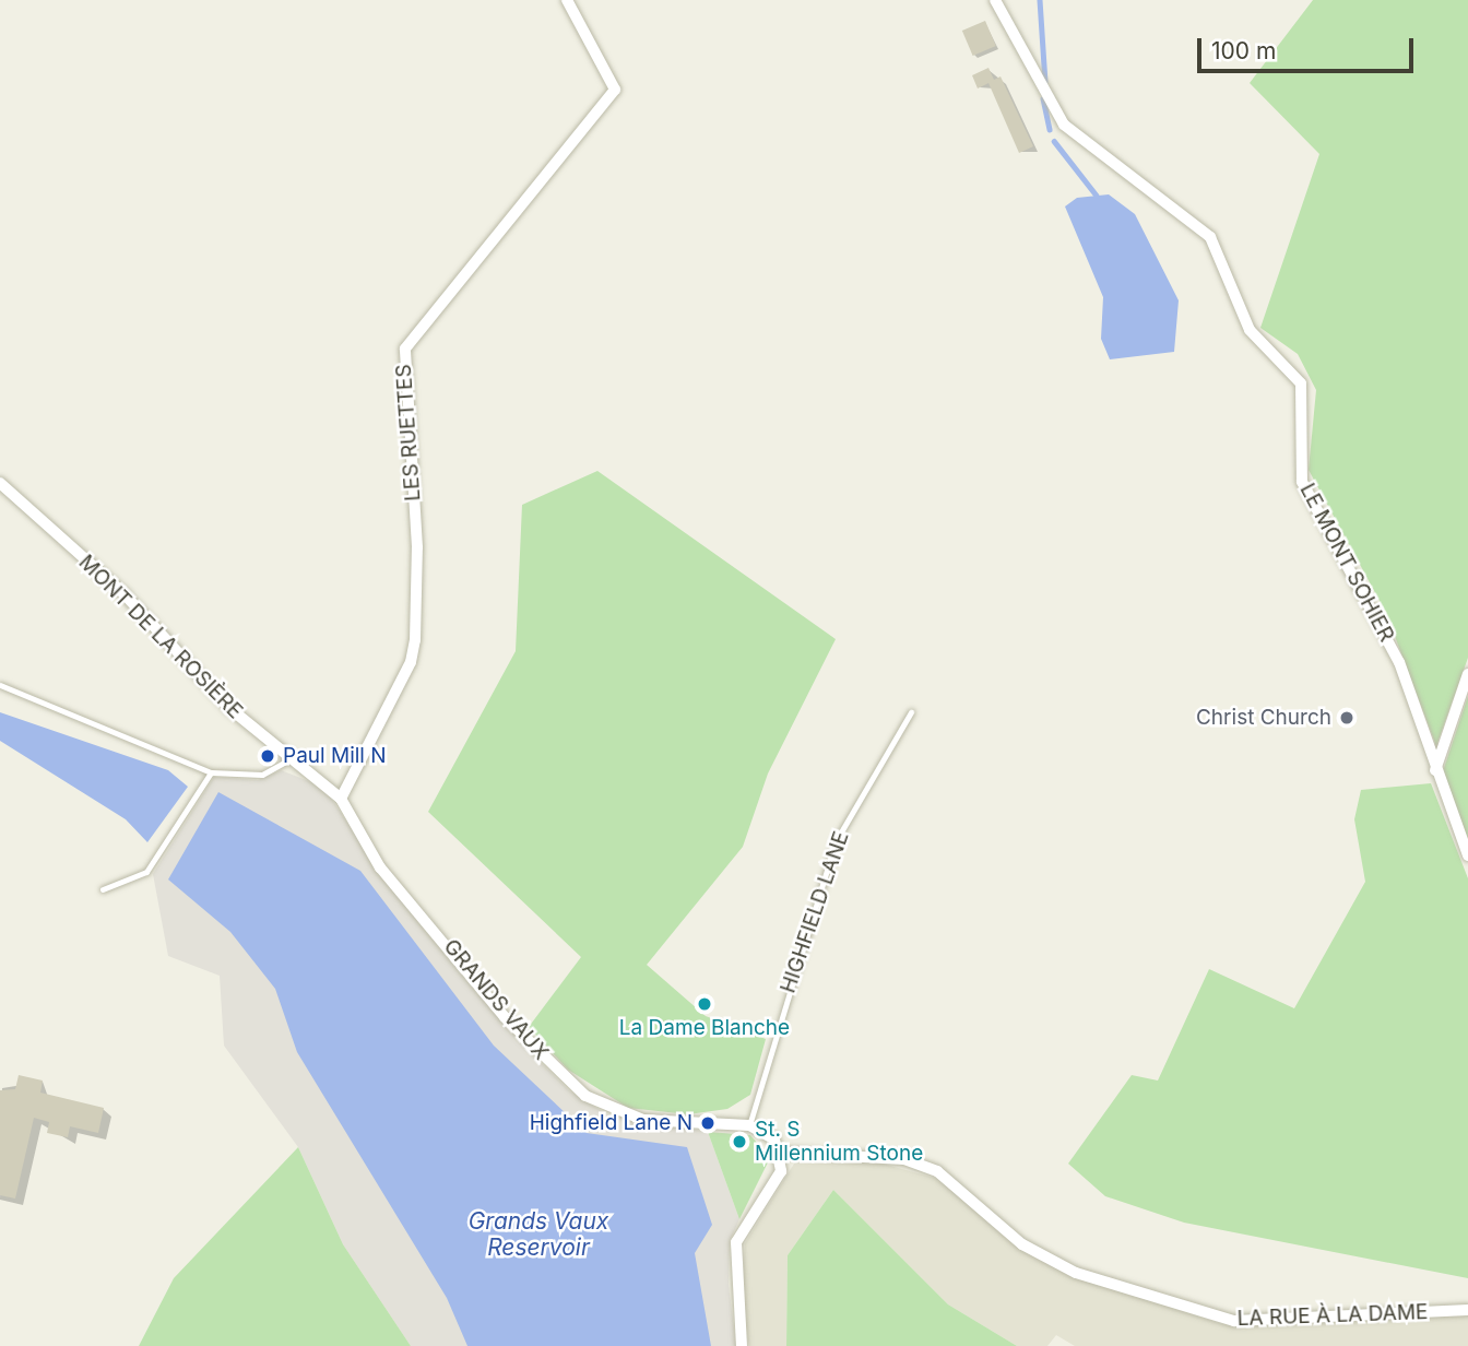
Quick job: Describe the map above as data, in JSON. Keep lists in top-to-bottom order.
{
  "streets": {
    "street": [
      "LES RUETTES",
      "LE MONT SOHIER",
      "MONT DE LA ROSIÈRE",
      "GRANDS VAUX",
      "LA RUE À LA DAME"
    ],
    "lane": ["HIGHFIELD LANE"]
  },
  "crossings": [
    ["LES RUETTES", "GRANDS VAUX"],
    ["MONT DE LA ROSIÈRE", "GRANDS VAUX"],
    ["HIGHFIELD LANE", "GRANDS VAUX"]
  ],
  "water": ["Grands Vaux Reservoir"],
  "places": [
    "Christ Church",
    "Paul Mill N",
    "La Dame Blanche",
    "Highfield Lane N",
    "St. S Millennium Stone"
  ],
  "scale_bar": "100 m"
}
